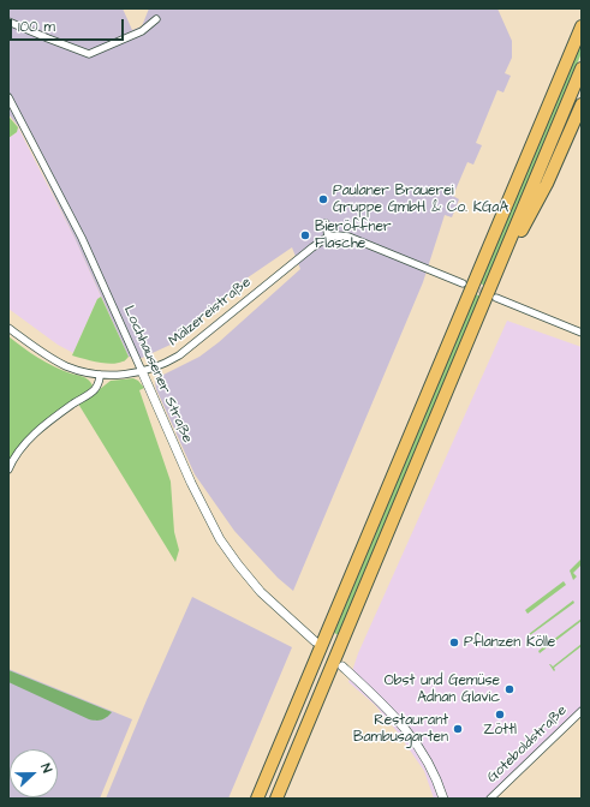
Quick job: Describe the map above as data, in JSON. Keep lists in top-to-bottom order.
{
  "streets": {
    "street": ["Mälzereistraße", "Lochhausener Straße", "Goteboldstraße"]
  },
  "crossings": [
    ["Mälzereistraße", "Lochhausener Straße"]
  ],
  "places": [
    "Paulaner Brauerei Gruppe GmbH & Co. KGaA",
    "Bieröffner Flasche",
    "Pflanzen Kölle",
    "Obst und Gemüse Adnan Glavic",
    "Zöttl",
    "Restaurant Bambusgarten"
  ],
  "scale_bar": "100 m",
  "north": "right"
}
